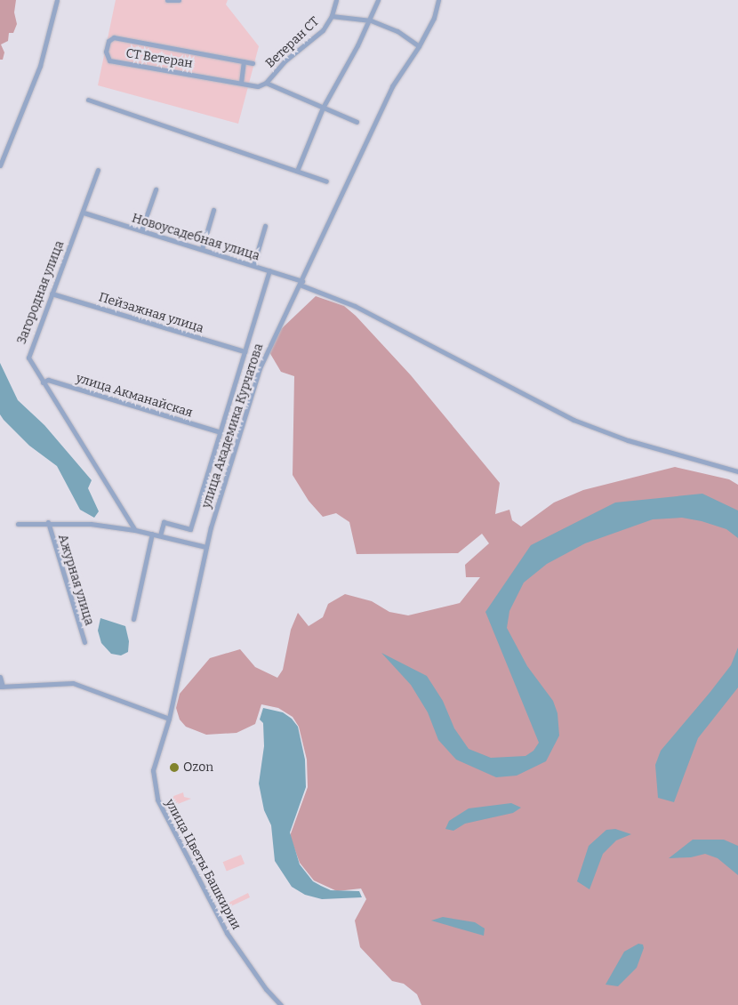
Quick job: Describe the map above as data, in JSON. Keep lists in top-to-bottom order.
{
  "streets": {
    "street": [
      "Ветеран СТ",
      "СТ Ветеран",
      "Новоусадебная улица",
      "Загородная улица",
      "Пейзажная улица",
      "улица Акманайская",
      "улица Академика Курчатова",
      "Ажурная улица",
      "улица Цветы Башкирии"
    ]
  },
  "crossings": [
    ["Ветеран СТ", "СТ Ветеран"],
    ["Ветеран СТ", "улица Академика Курчатова"],
    ["Новоусадебная улица", "Загородная улица"],
    ["Новоусадебная улица", "улица Академика Курчатова"],
    ["Загородная улица", "Пейзажная улица"],
    ["Загородная улица", "улица Акманайская"],
    ["улица Академика Курчатова", "улица Цветы Башкирии"]
  ],
  "places": ["Ozon"]
}
